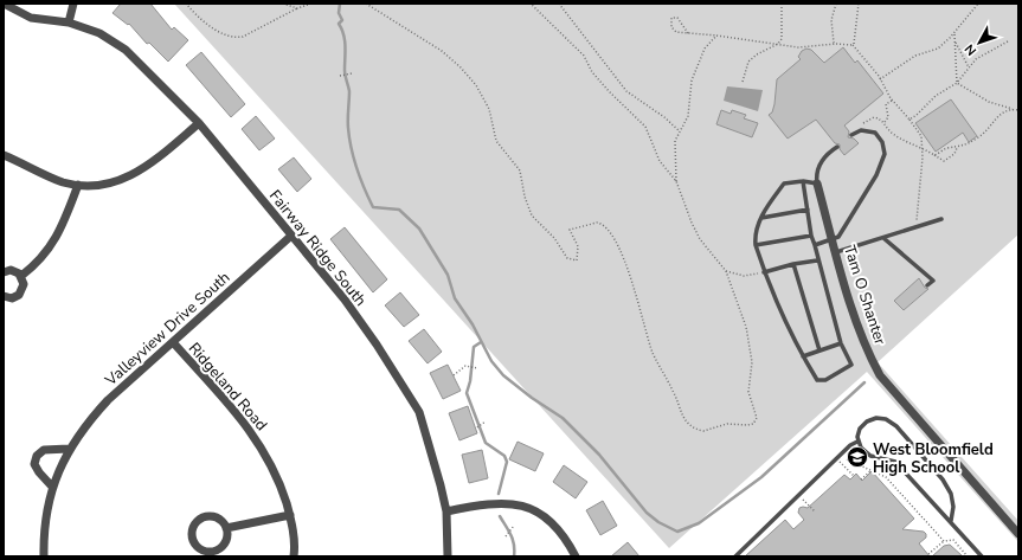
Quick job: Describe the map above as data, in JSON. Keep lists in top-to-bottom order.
{
  "streets": {
    "street": [
      "Fairway Ridge South",
      "Tam O Shanter",
      "Valleyview Drive South",
      "Ridgeland Road"
    ]
  },
  "crossings": [
    ["Fairway Ridge South", "Valleyview Drive South"],
    ["Valleyview Drive South", "Ridgeland Road"]
  ],
  "places": {
    "school or university": ["West Bloomfield High School"]
  },
  "north": "bottom left"
}
